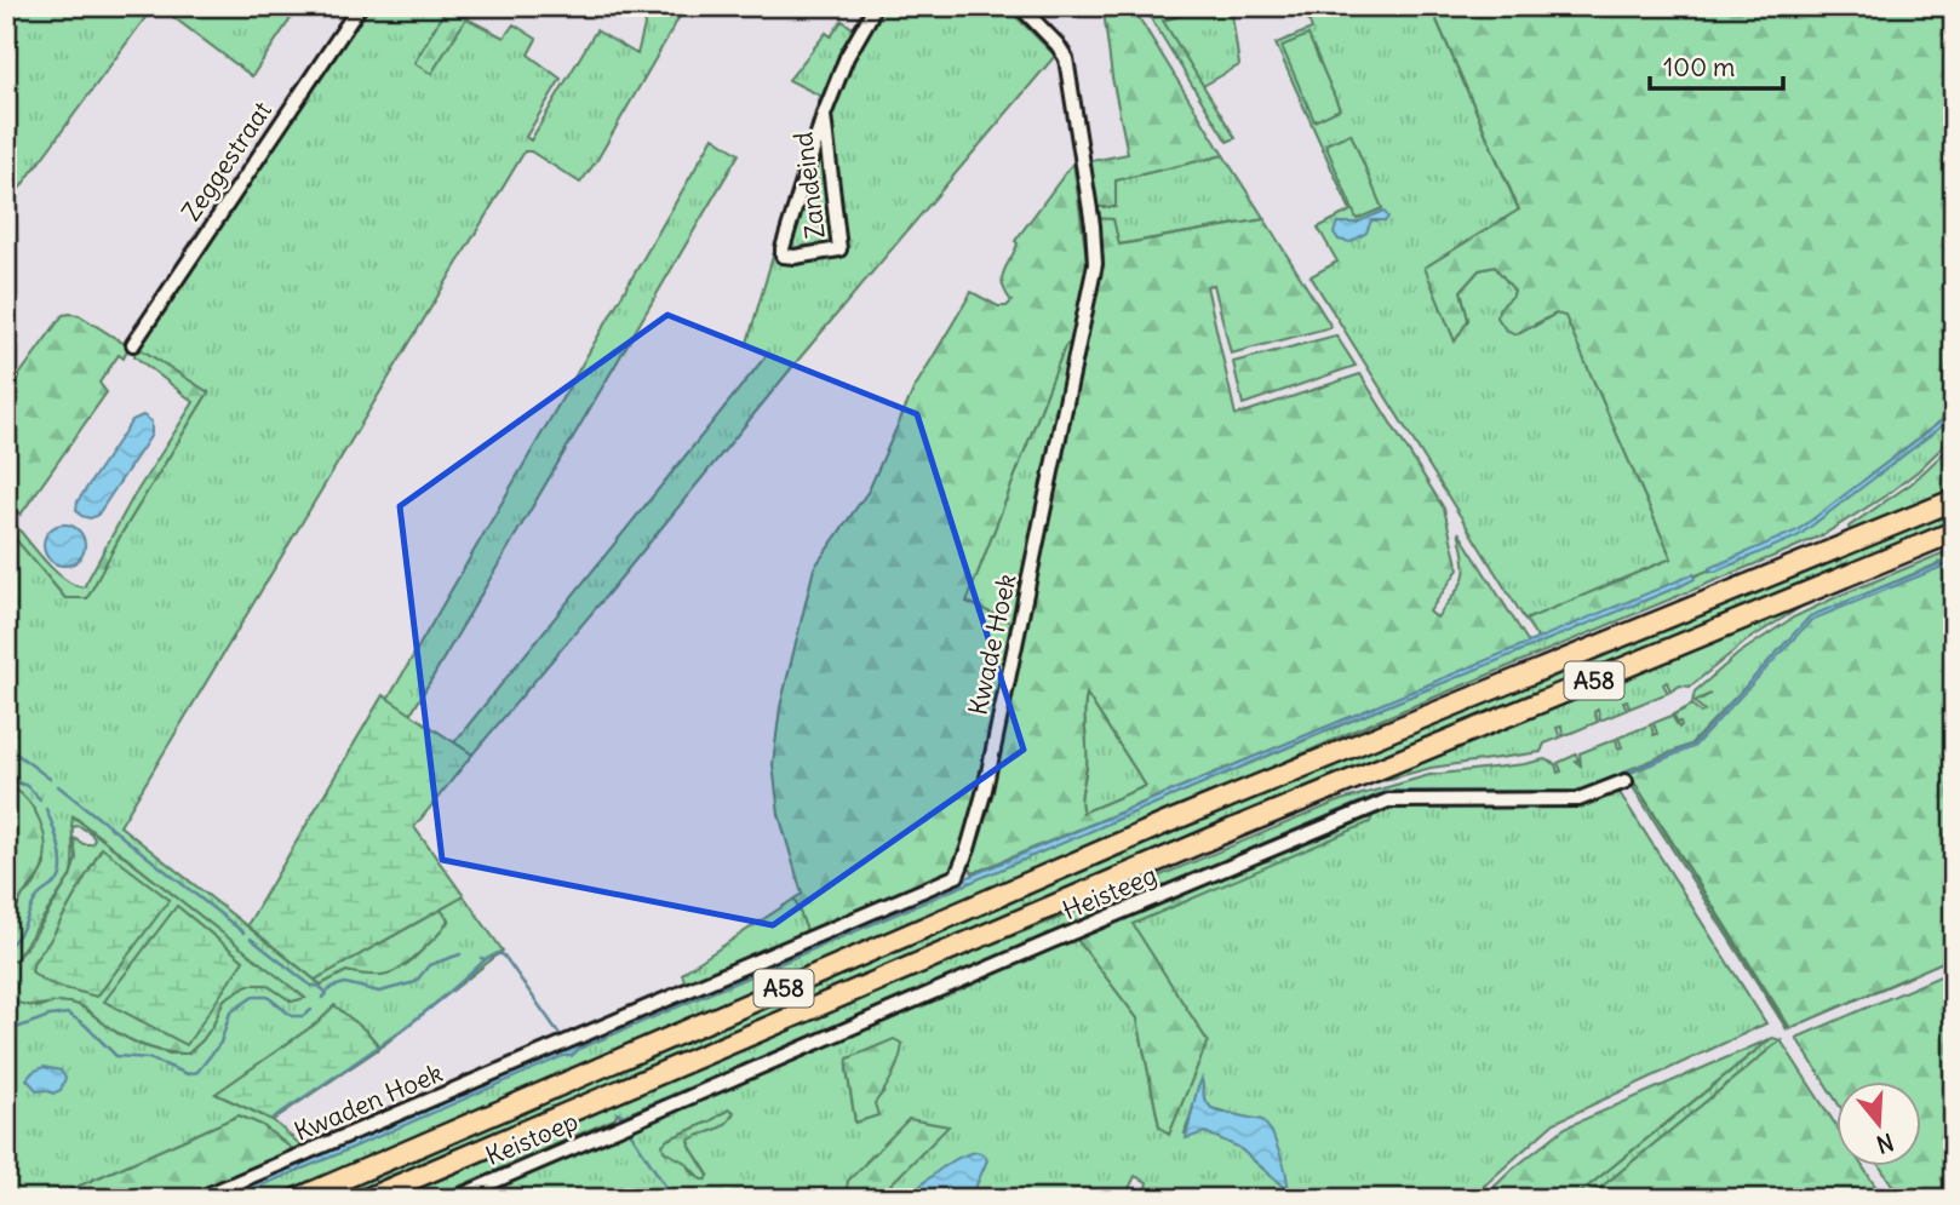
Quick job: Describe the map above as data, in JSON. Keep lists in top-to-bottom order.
{
  "streets": {
    "highway": ["A58"],
    "street": [
      "Zeggestraat",
      "Zandeind",
      "Kwade Hoek",
      "Heisteeg",
      "Kwaden Hoek",
      "Keistoep"
    ]
  },
  "crossings": [
    ["Kwade Hoek", "Kwaden Hoek"],
    ["Heisteeg", "Keistoep"]
  ],
  "scale_bar": "100 m",
  "north": "bottom"
}
